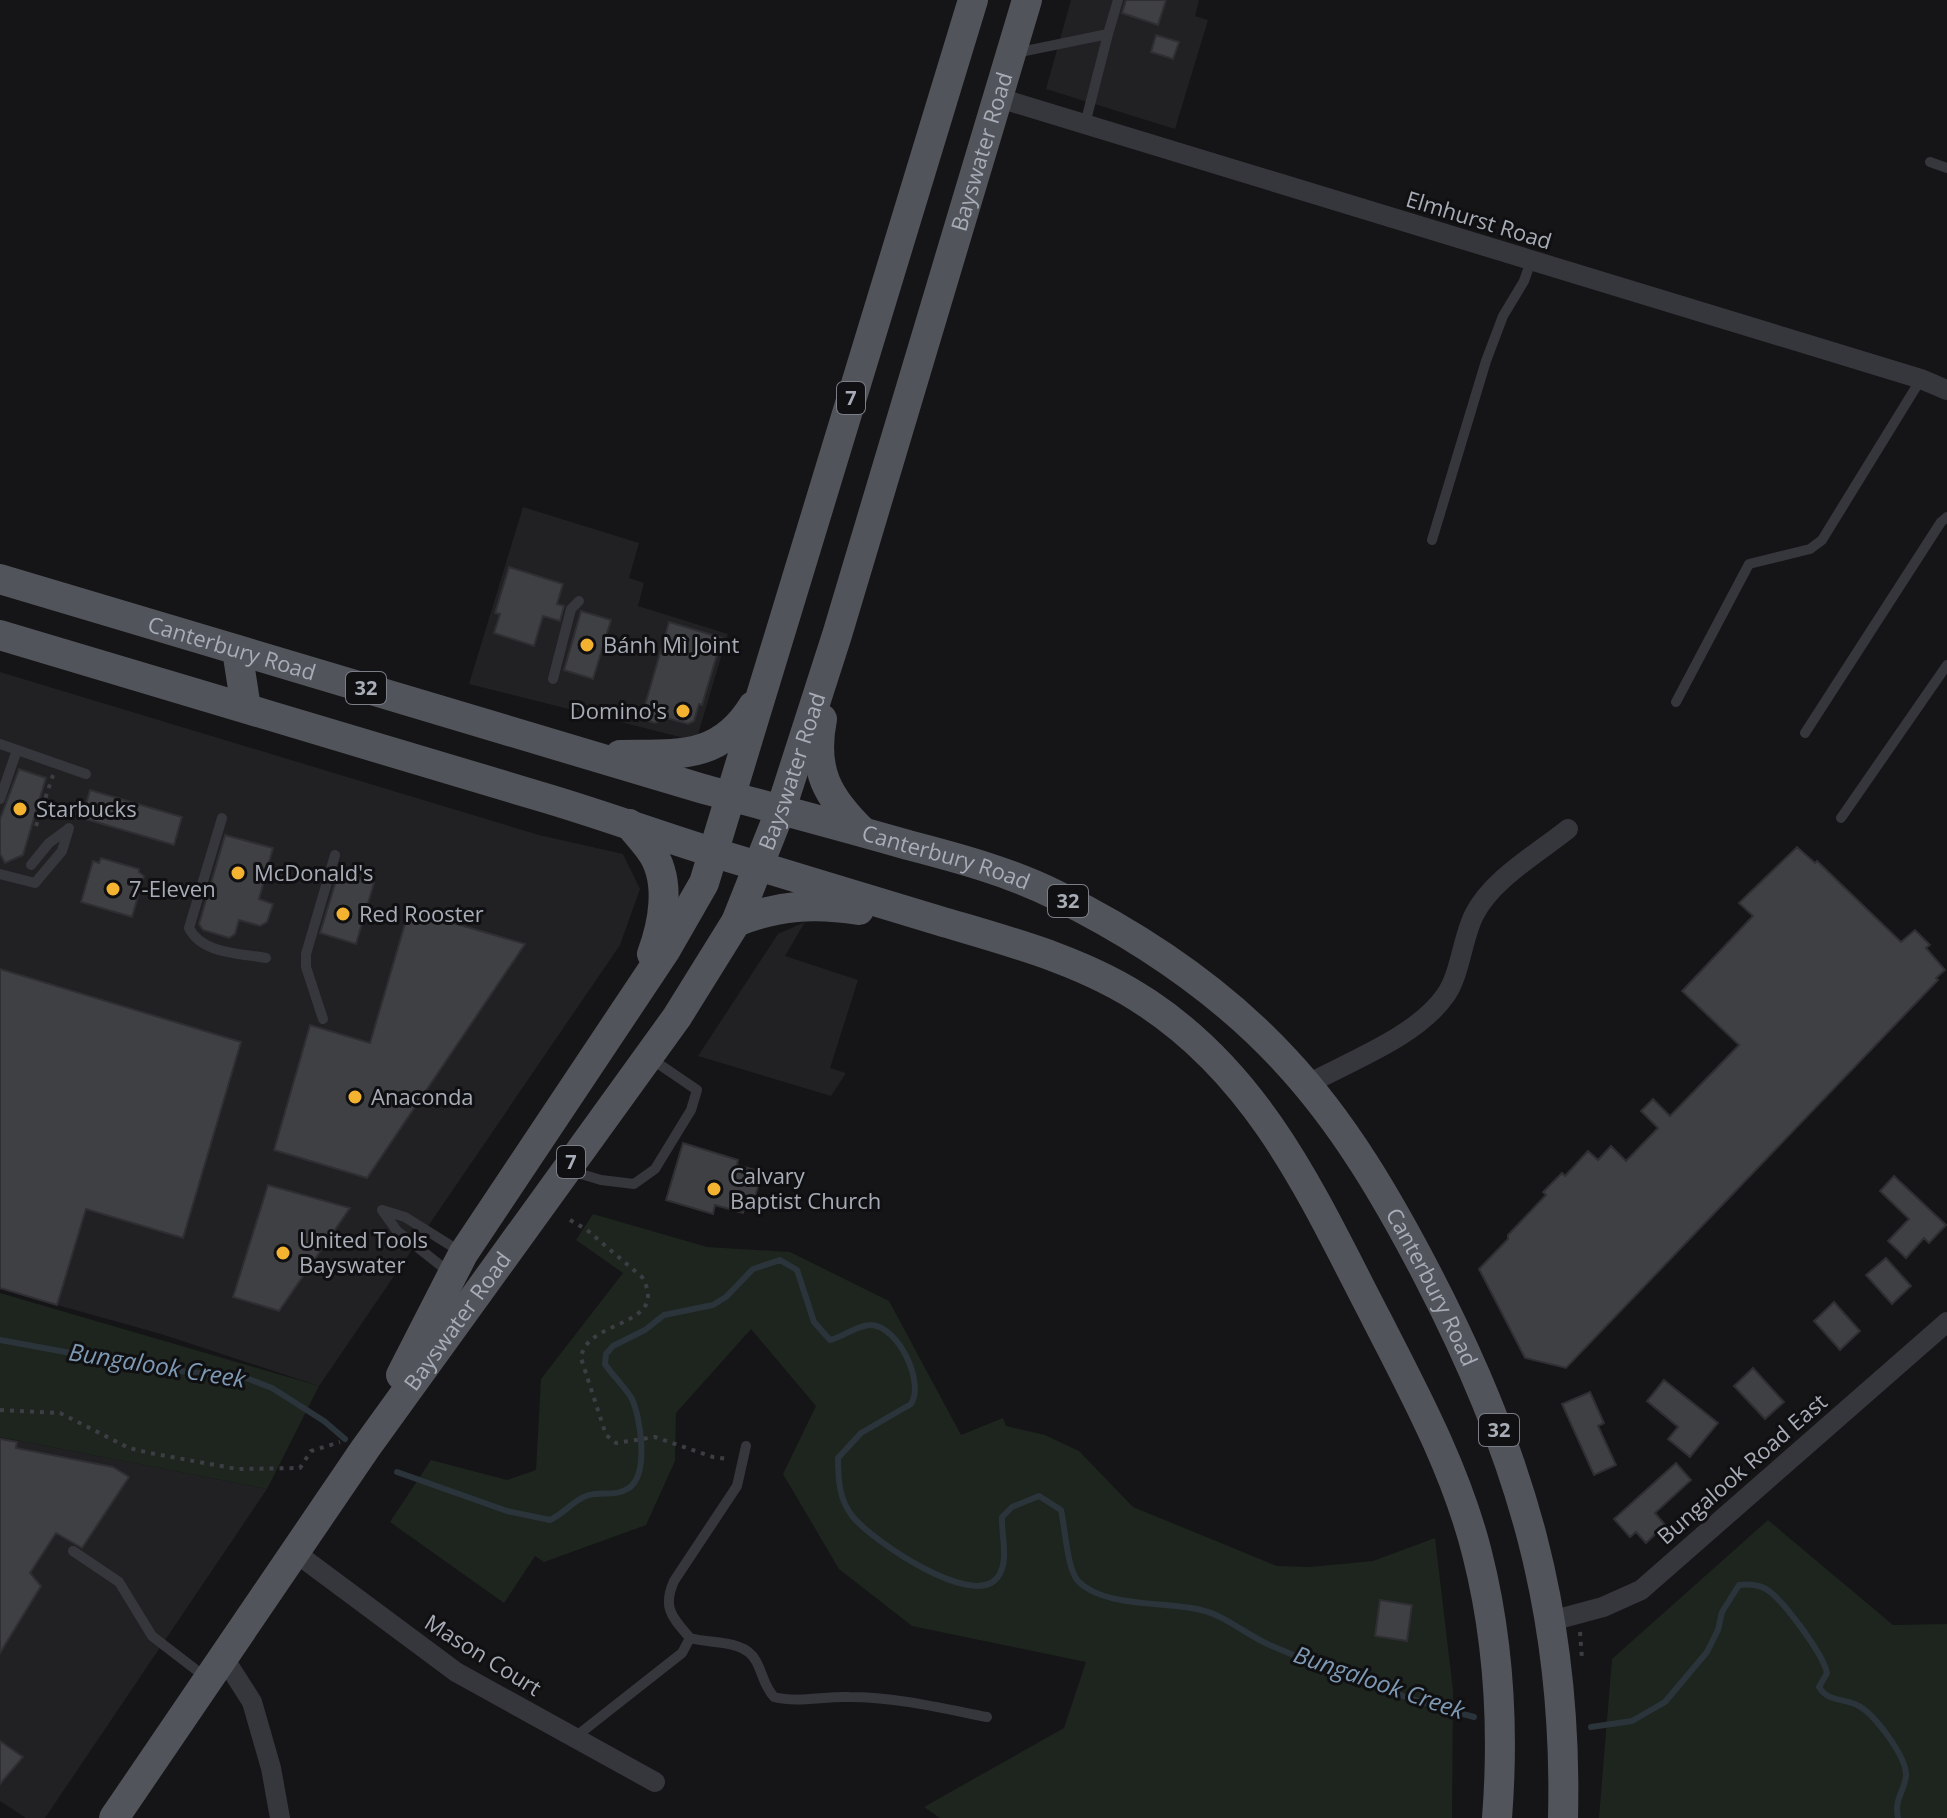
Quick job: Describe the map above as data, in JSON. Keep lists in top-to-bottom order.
{
  "streets": {
    "main road": [
      "Bayswater Road",
      "7",
      "Canterbury Road",
      "32"
    ],
    "street": ["Elmhurst Road", "Bungalook Road East", "Mason Court"]
  },
  "crossings": [
    ["Bayswater Road", "Elmhurst Road"],
    ["Bayswater Road", "Canterbury Road"],
    ["Bayswater Road", "32"],
    ["Bayswater Road", "Mason Court"],
    ["Canterbury Road", "Bungalook Road East"]
  ],
  "water": ["Bungalook Creek"],
  "places": [
    "Bánh Mì Joint",
    "Domino's",
    "Starbucks",
    "McDonald's",
    "7-Eleven",
    "Red Rooster",
    "Anaconda",
    "Calvary Baptist Church",
    "United Tools Bayswater"
  ]
}
